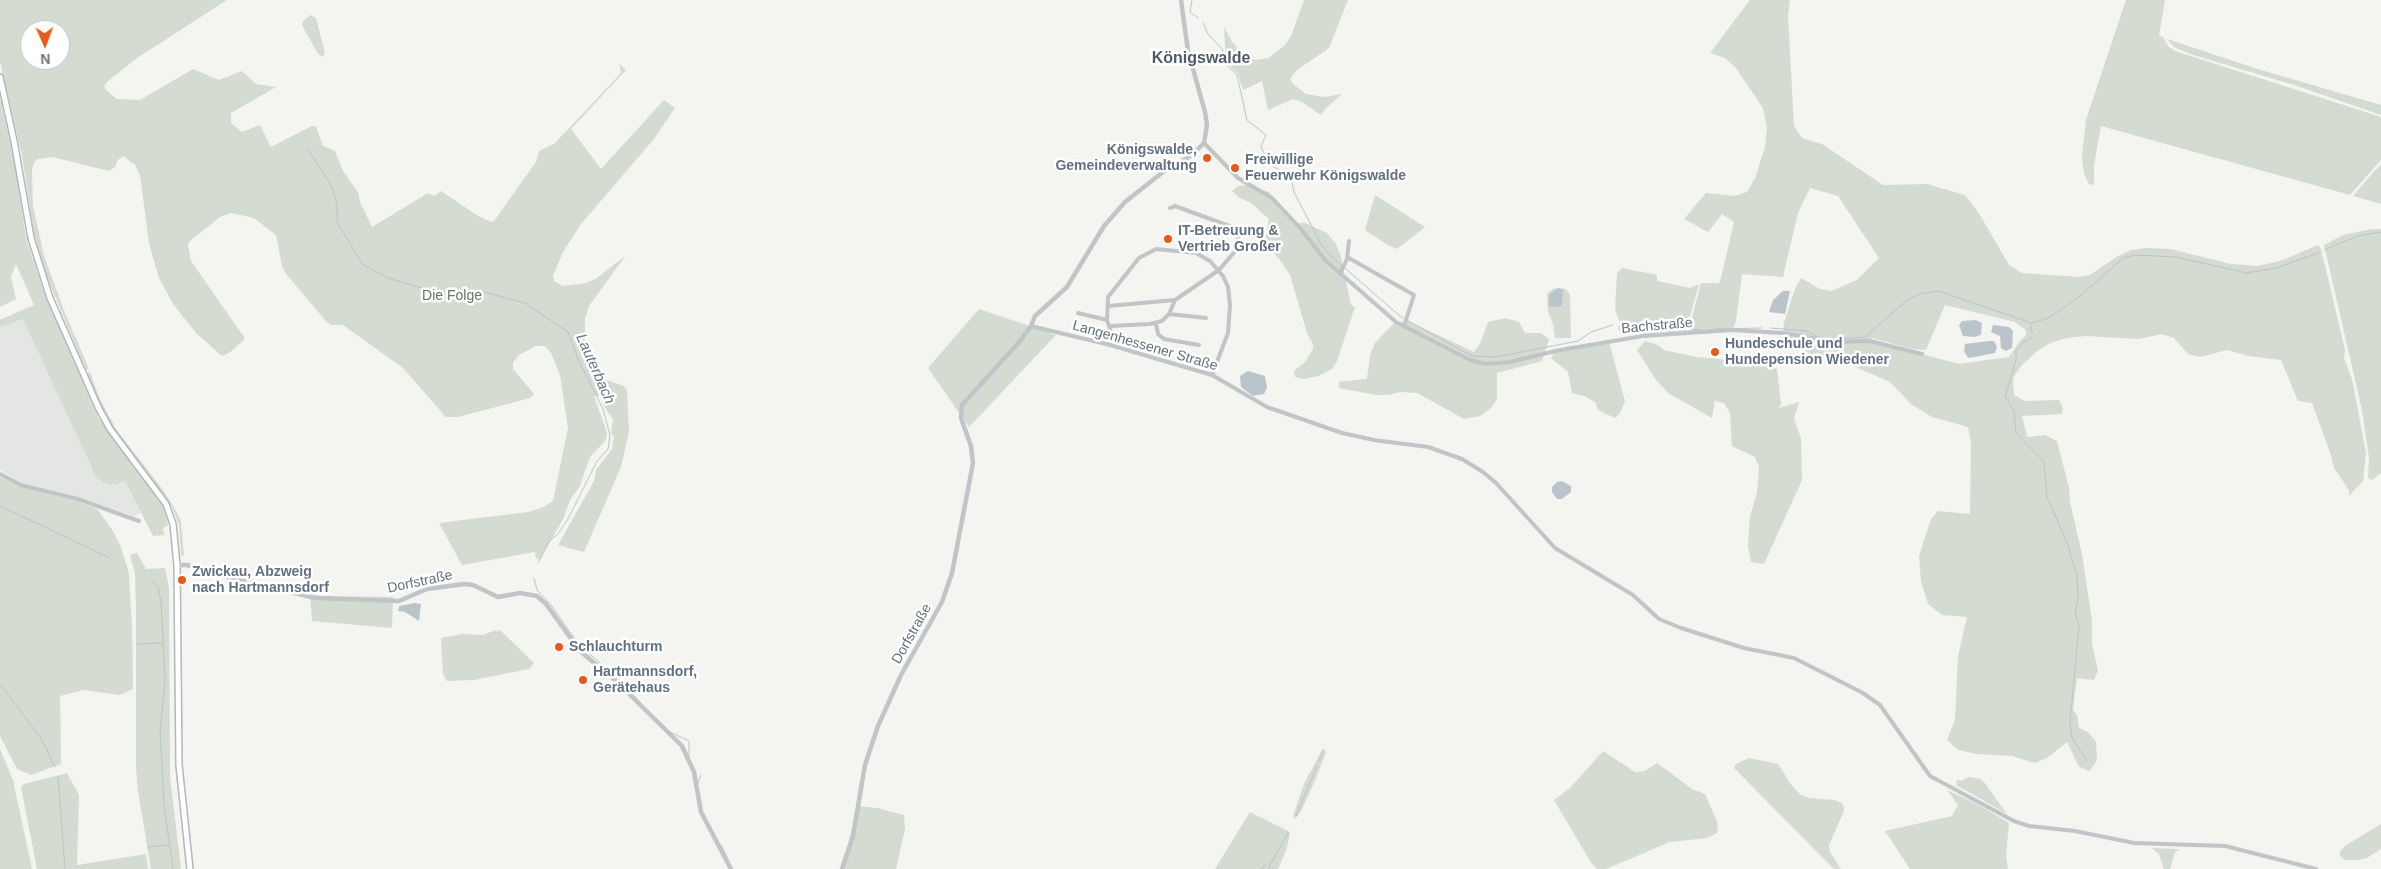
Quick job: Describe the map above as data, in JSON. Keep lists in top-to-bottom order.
{
  "streets": {
    "street": ["Bachstraße", "Langenhessener Straße", "Dorfstraße"]
  },
  "crossings": [
    ["Langenhessener Straße", "Dorfstraße"]
  ],
  "districts": ["Königswalde"],
  "water": ["Lauterbach"],
  "parks": ["Die Folge"],
  "places": [
    "Königswalde, Gemeindeverwaltung",
    "Freiwillige Feuerwehr Königswalde",
    "IT-Betreuung & Vertrieb Großer",
    "Hundeschule und Hundepension Wiedener",
    "Zwickau, Abzweig nach Hartmannsdorf",
    "Schlauchturm",
    "Hartmannsdorf, Gerätehaus"
  ],
  "north": "bottom"
}
